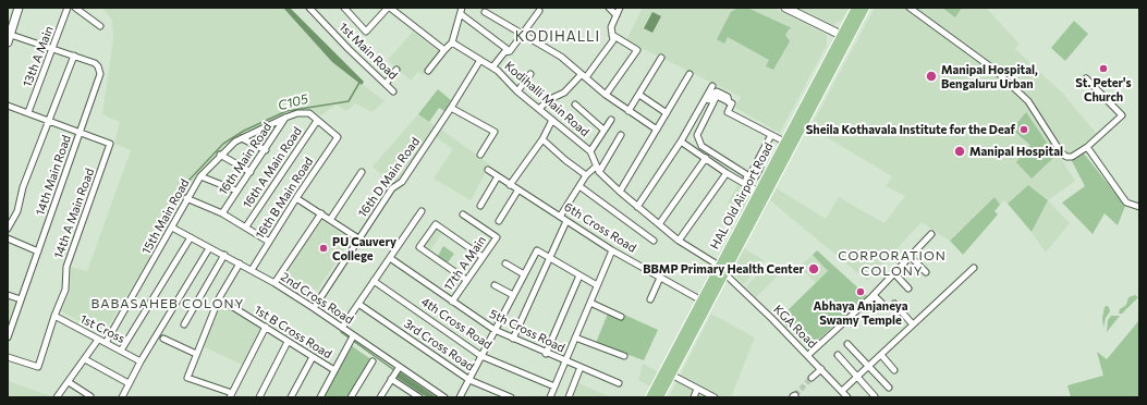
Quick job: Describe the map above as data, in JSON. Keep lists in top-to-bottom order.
{
  "streets": {
    "main road": ["HAL Old Airport Road"],
    "street": [
      "1st Main Road",
      "13th A Main",
      "Kodihalli Main Road",
      "16th Main Road",
      "16th A Main Road",
      "14th Main Road",
      "16th D Main Road",
      "16th B Main Road",
      "14th A Main Road",
      "15th Main Road",
      "6th Cross Road",
      "17th A Main",
      "2nd Cross Road",
      "4th Cross Road",
      "KGA Road",
      "1st Cross",
      "5th Cross Road",
      "1st B Cross Road",
      "3rd Cross Road"
    ]
  },
  "crossings": [
    ["13th A Main", "14th Main Road"],
    ["Kodihalli Main Road", "16th D Main Road"],
    ["Kodihalli Main Road", "HAL Old Airport Road"],
    ["Kodihalli Main Road", "KGA Road"],
    ["16th Main Road", "15th Main Road"],
    ["16th A Main Road", "15th Main Road"],
    ["14th Main Road", "14th A Main Road"],
    ["16th D Main Road", "2nd Cross Road"],
    ["HAL Old Airport Road", "6th Cross Road"],
    ["HAL Old Airport Road", "KGA Road"],
    ["16th B Main Road", "15th Main Road"],
    ["16th B Main Road", "2nd Cross Road"],
    ["14th A Main Road", "1st Cross"],
    ["15th Main Road", "2nd Cross Road"],
    ["15th Main Road", "1st Cross"],
    ["17th A Main", "5th Cross Road"]
  ],
  "districts": ["KODIHALLI", "CORPORATION COLONY", "BABASAHEB COLONY"],
  "water": ["C105"],
  "places": [
    "St. Peter's Church",
    "Manipal Hospital, Bengaluru Urban",
    "Sheila Kothavala Institute for the Deaf",
    "Manipal Hospital",
    "PU Cauvery College",
    "BBMP Primary Health Center",
    "Abhaya Anjaneya Swamy Temple"
  ]
}
